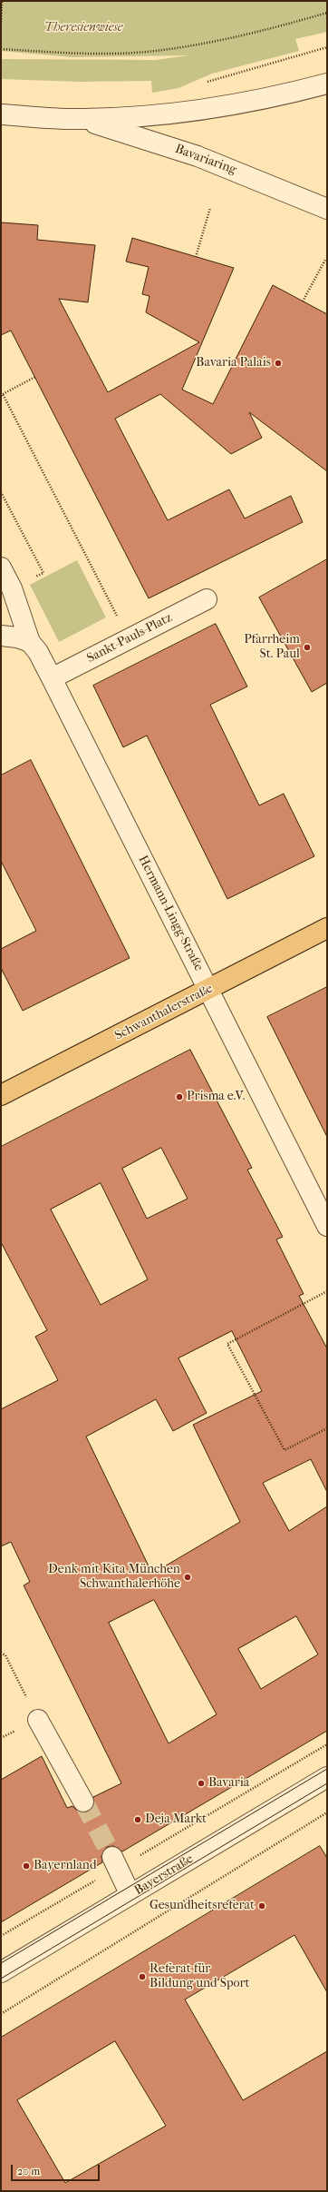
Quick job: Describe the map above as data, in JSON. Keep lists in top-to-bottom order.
{
  "streets": {
    "main road": ["Schwanthalerstraße"],
    "street": [
      "Bavariaring",
      "Sankt-Pauls-Platz",
      "Hermann-Lingg-Straße",
      "Bayerstraße"
    ]
  },
  "crossings": [
    ["Sankt-Pauls-Platz", "Hermann-Lingg-Straße"],
    ["Hermann-Lingg-Straße", "Schwanthalerstraße"]
  ],
  "parks": ["Theresienwiese"],
  "places": [
    "Bavaria Palais",
    "Pfarrheim St. Paul",
    "Prisma e.V.",
    "Denk mit Kita München Schwanthalerhöhe",
    "Bavaria",
    "Deja Markt",
    "Bayernland",
    "Gesundheitsreferat",
    "Referat für Bildung und Sport"
  ],
  "scale_bar": "20 m"
}
